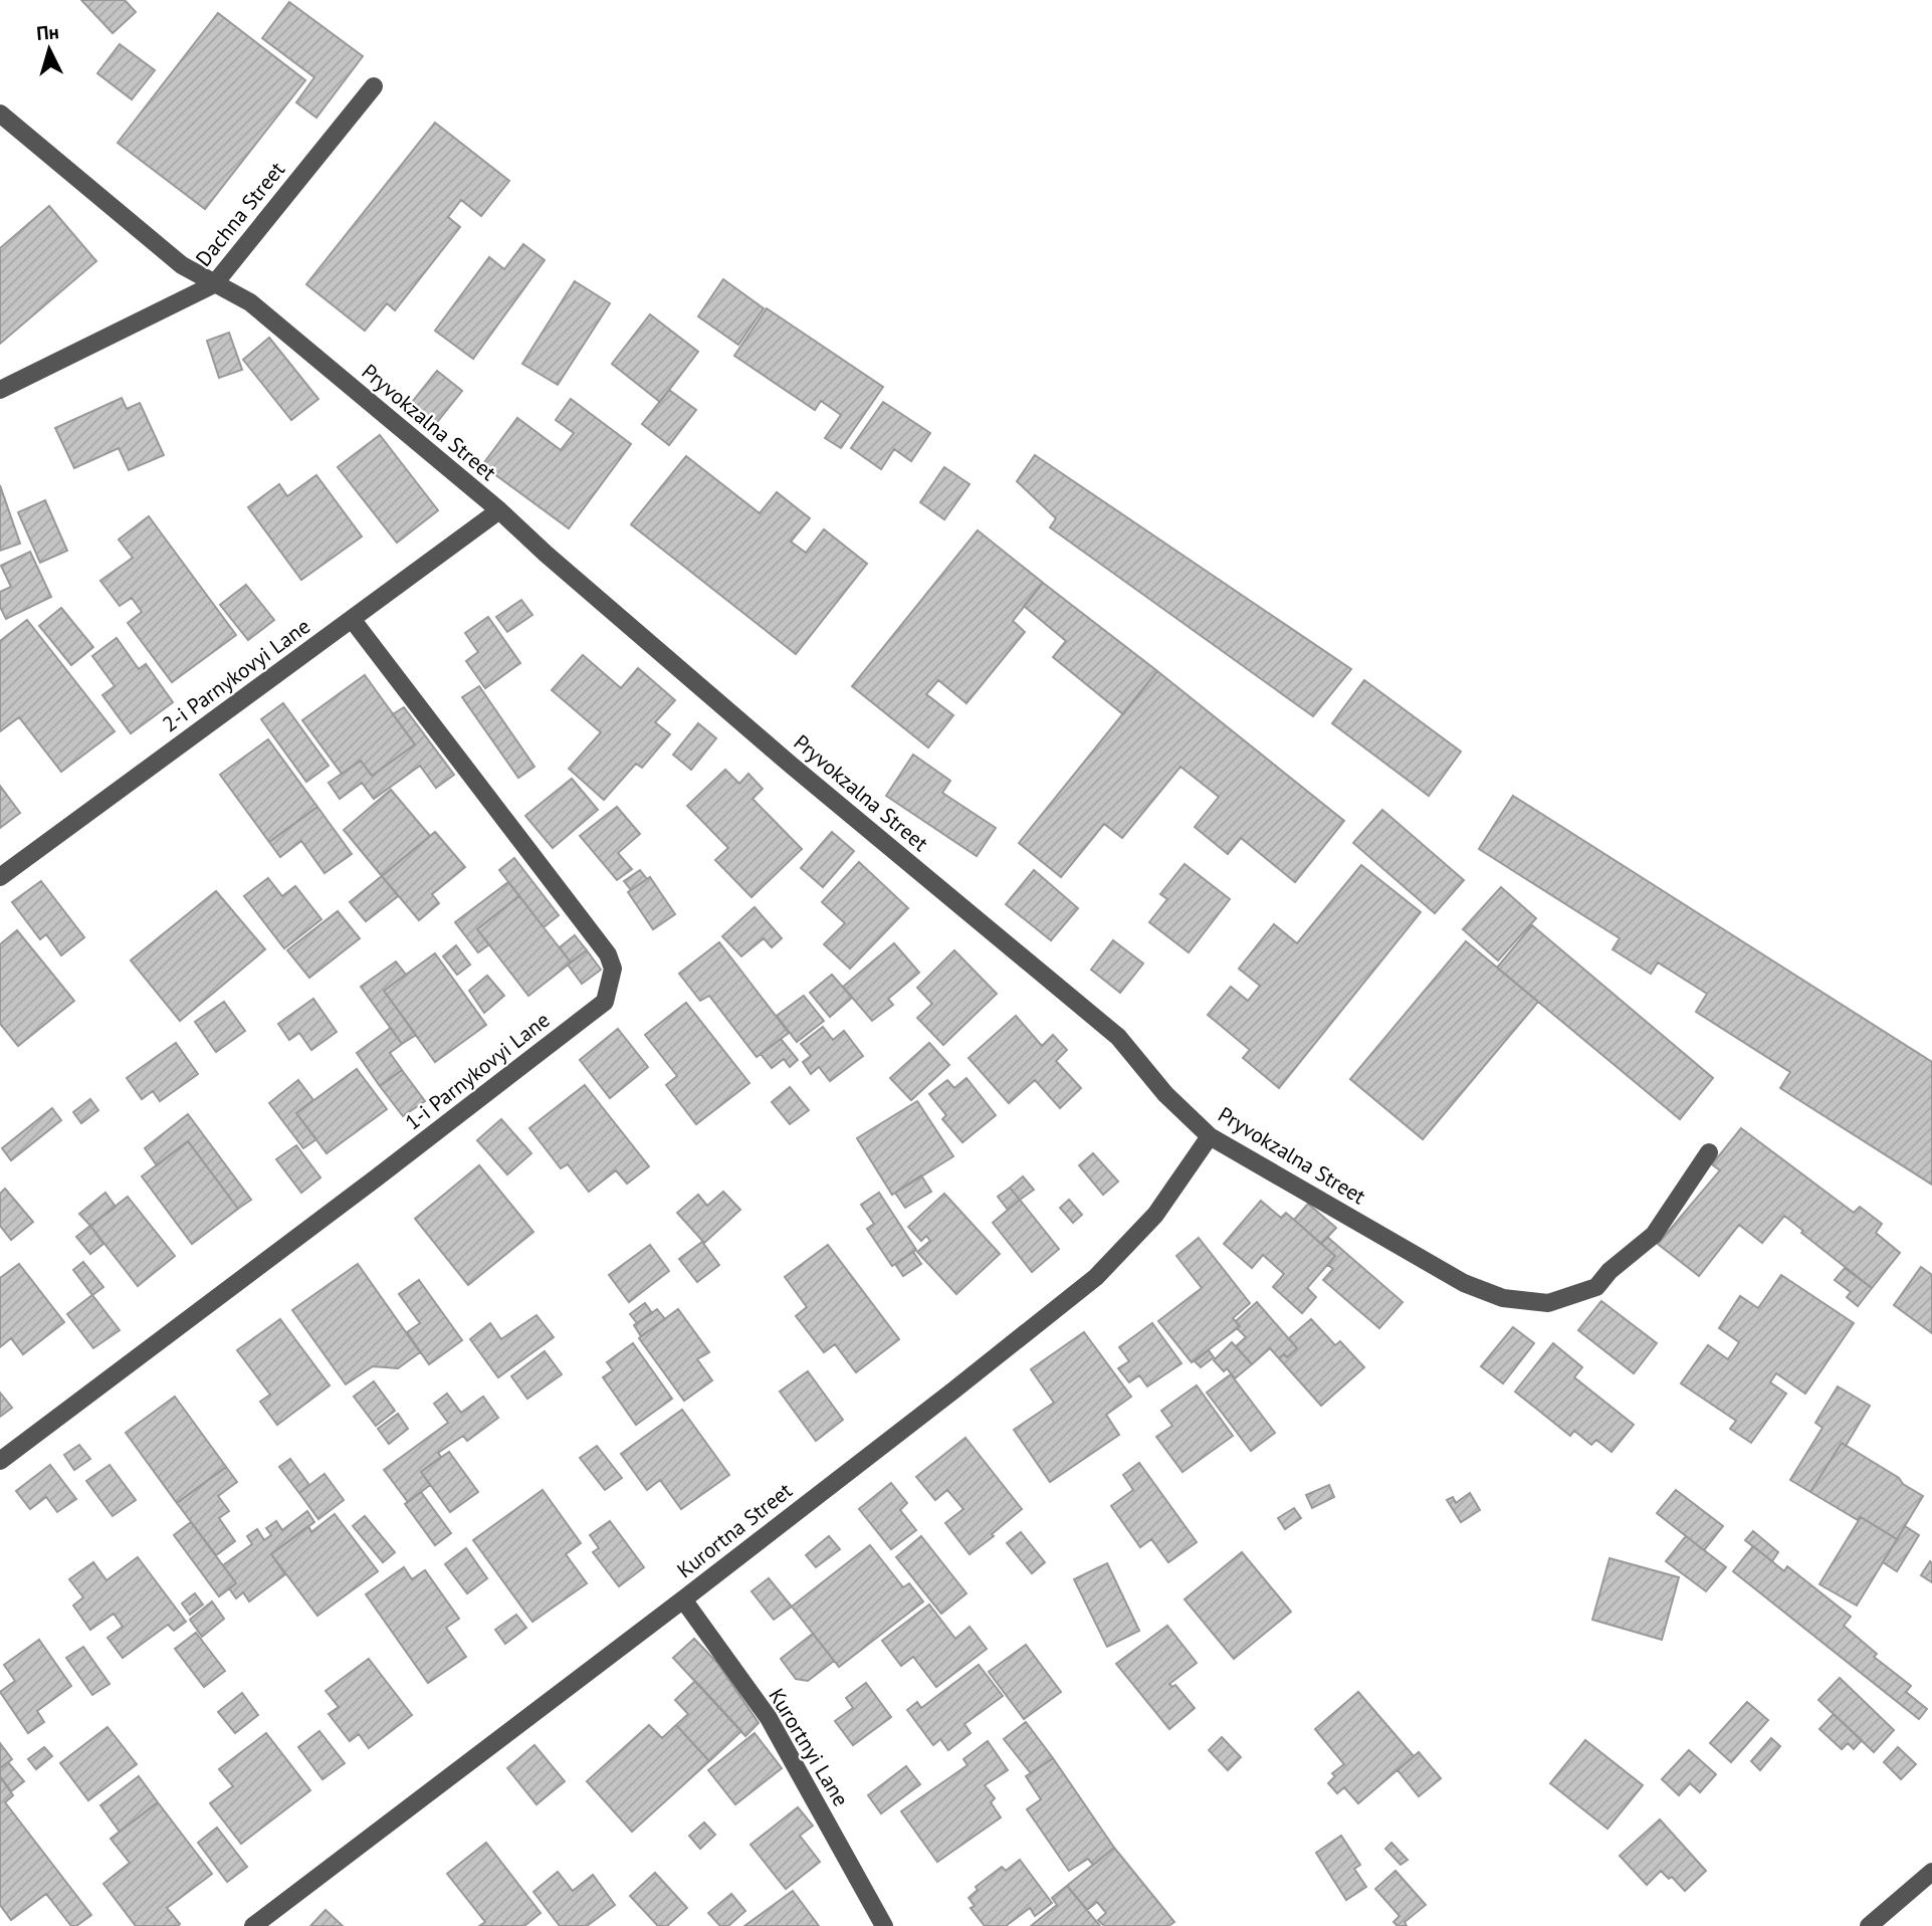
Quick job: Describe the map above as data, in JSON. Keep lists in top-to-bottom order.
{
  "streets": {
    "street": [
      "Dachna Street",
      "Pryvokzalna Street",
      "2-i Parnykovyi Lane",
      "1-i Parnykovyi Lane",
      "Kurortna Street",
      "Kurortnyi Lane"
    ]
  },
  "crossings": [
    ["Dachna Street", "Pryvokzalna Street"],
    ["Pryvokzalna Street", "2-i Parnykovyi Lane"],
    ["Pryvokzalna Street", "Kurortna Street"],
    ["2-i Parnykovyi Lane", "1-i Parnykovyi Lane"],
    ["Kurortna Street", "Kurortnyi Lane"]
  ],
  "north": "top"
}
